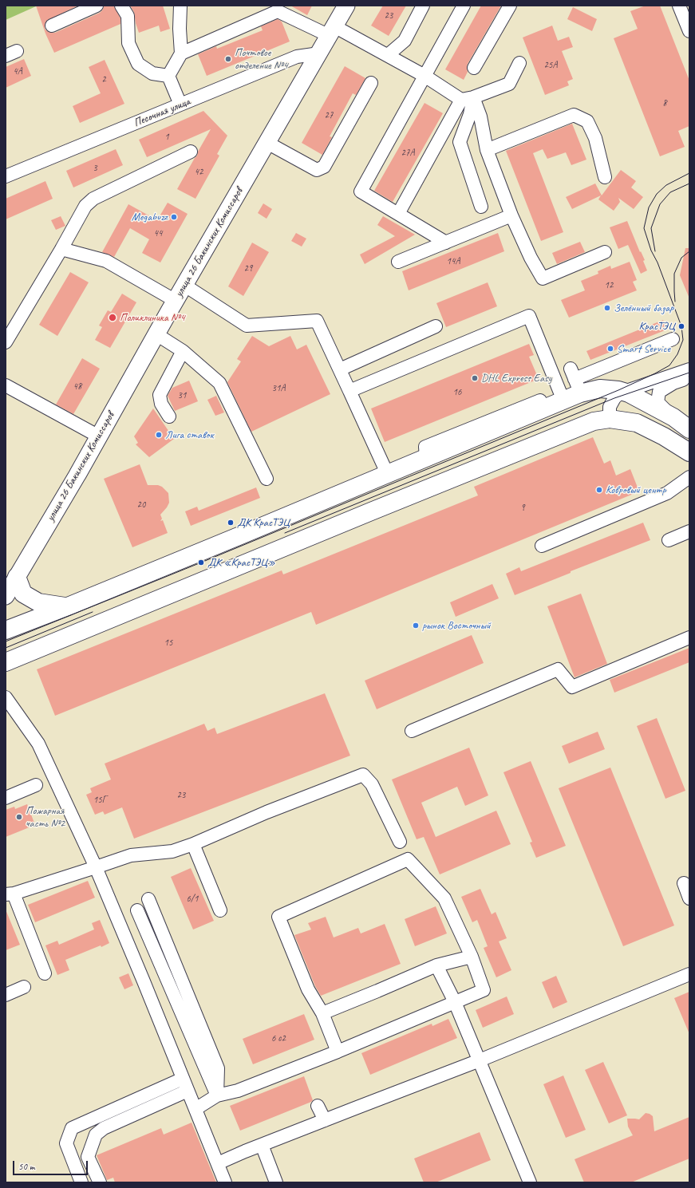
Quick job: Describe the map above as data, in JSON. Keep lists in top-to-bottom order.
{
  "streets": {
    "main road": ["улица 26 Бакинских Комиссаров"],
    "street": ["Песочная улица"]
  },
  "crossings": [
    ["Песочная улица", "улица 26 Бакинских Комиссаров"]
  ],
  "places": [
    "Почтовое отделение №4",
    "Megabuzz",
    "Зелённый базар",
    "Поликлиника №4",
    "КрасТЭЦ",
    "Smart Service",
    "DHL Express Easy",
    "Лига ставок",
    "Ковровый центр",
    "ДК КрасТЭЦ",
    "ДК «КрасТЭЦ»",
    "рынок Восточный",
    "Пожарная часть №2"
  ],
  "house_numbers": [
    "23",
    "25А",
    "4А",
    "2",
    "8",
    "27",
    "1",
    "27А",
    "3",
    "42",
    "44",
    "14А",
    "29",
    "12",
    "48",
    "31А",
    "16",
    "31",
    "20",
    "9",
    "15",
    "23",
    "15Г",
    "6/1",
    "6 с2"
  ],
  "scale_bar": "50 m"
}
